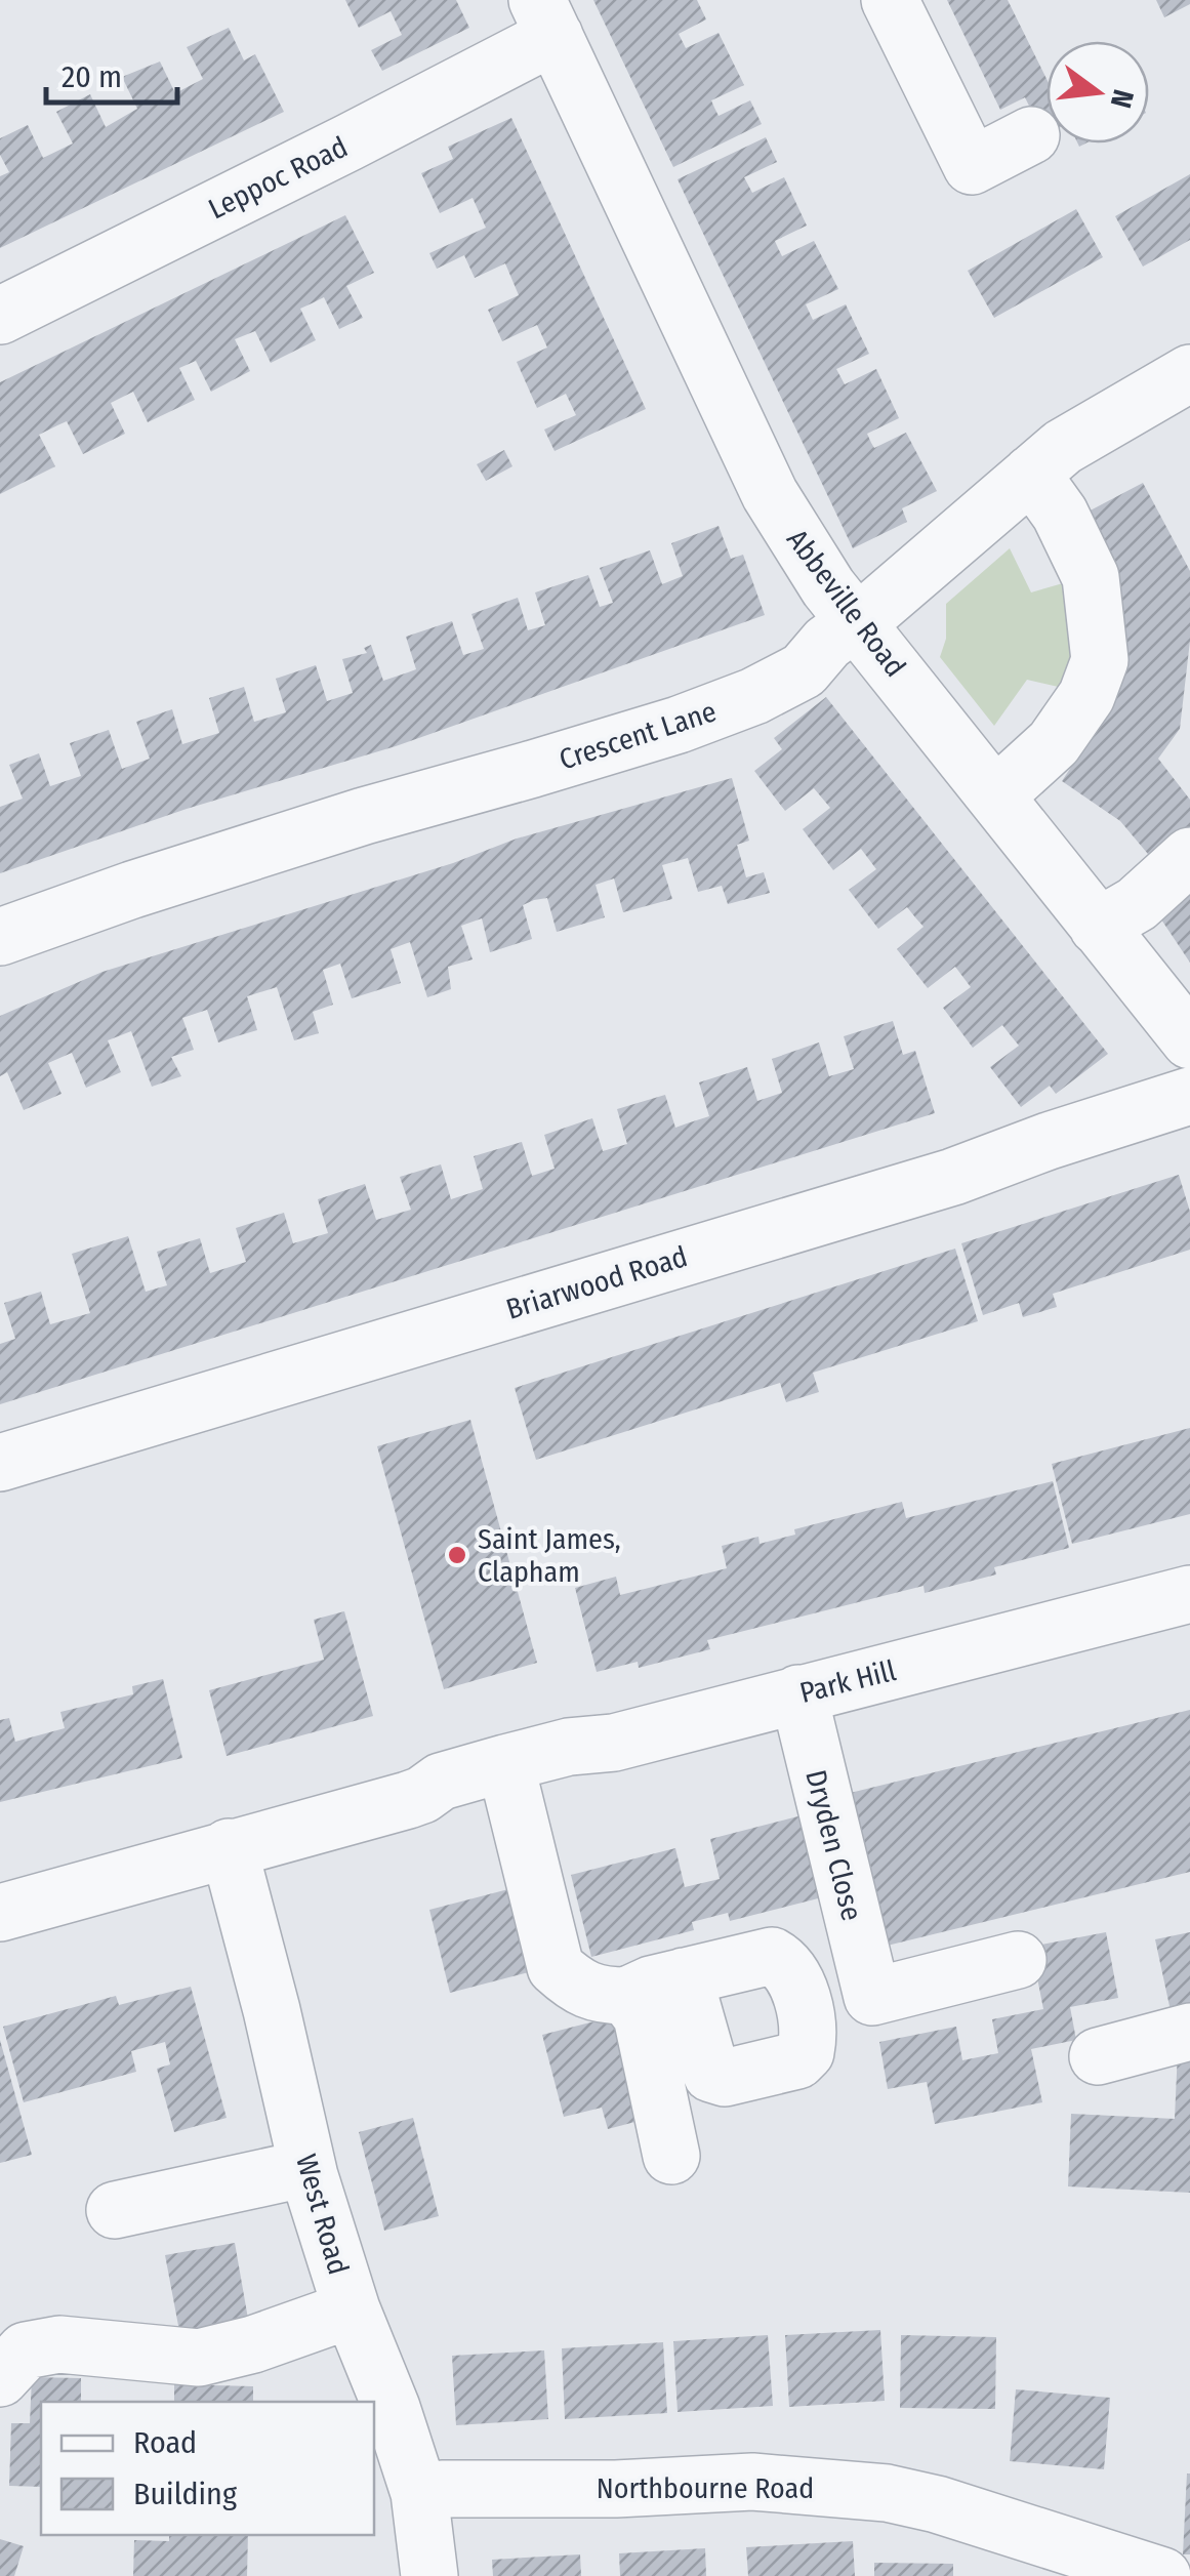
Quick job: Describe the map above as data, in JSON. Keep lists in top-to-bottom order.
{
  "streets": {
    "street": [
      "Leppoc Road",
      "Abbeville Road",
      "Crescent Lane",
      "Briarwood Road",
      "Park Hill",
      "Dryden Close",
      "West Road",
      "Northbourne Road"
    ]
  },
  "crossings": [
    ["Leppoc Road", "Abbeville Road"],
    ["Abbeville Road", "Crescent Lane"],
    ["Park Hill", "Dryden Close"],
    ["Park Hill", "West Road"],
    ["West Road", "Northbourne Road"]
  ],
  "places": ["Saint James, Clapham"],
  "legend": ["Road", "Building"],
  "scale_bar": "20 m",
  "north": "right"
}
